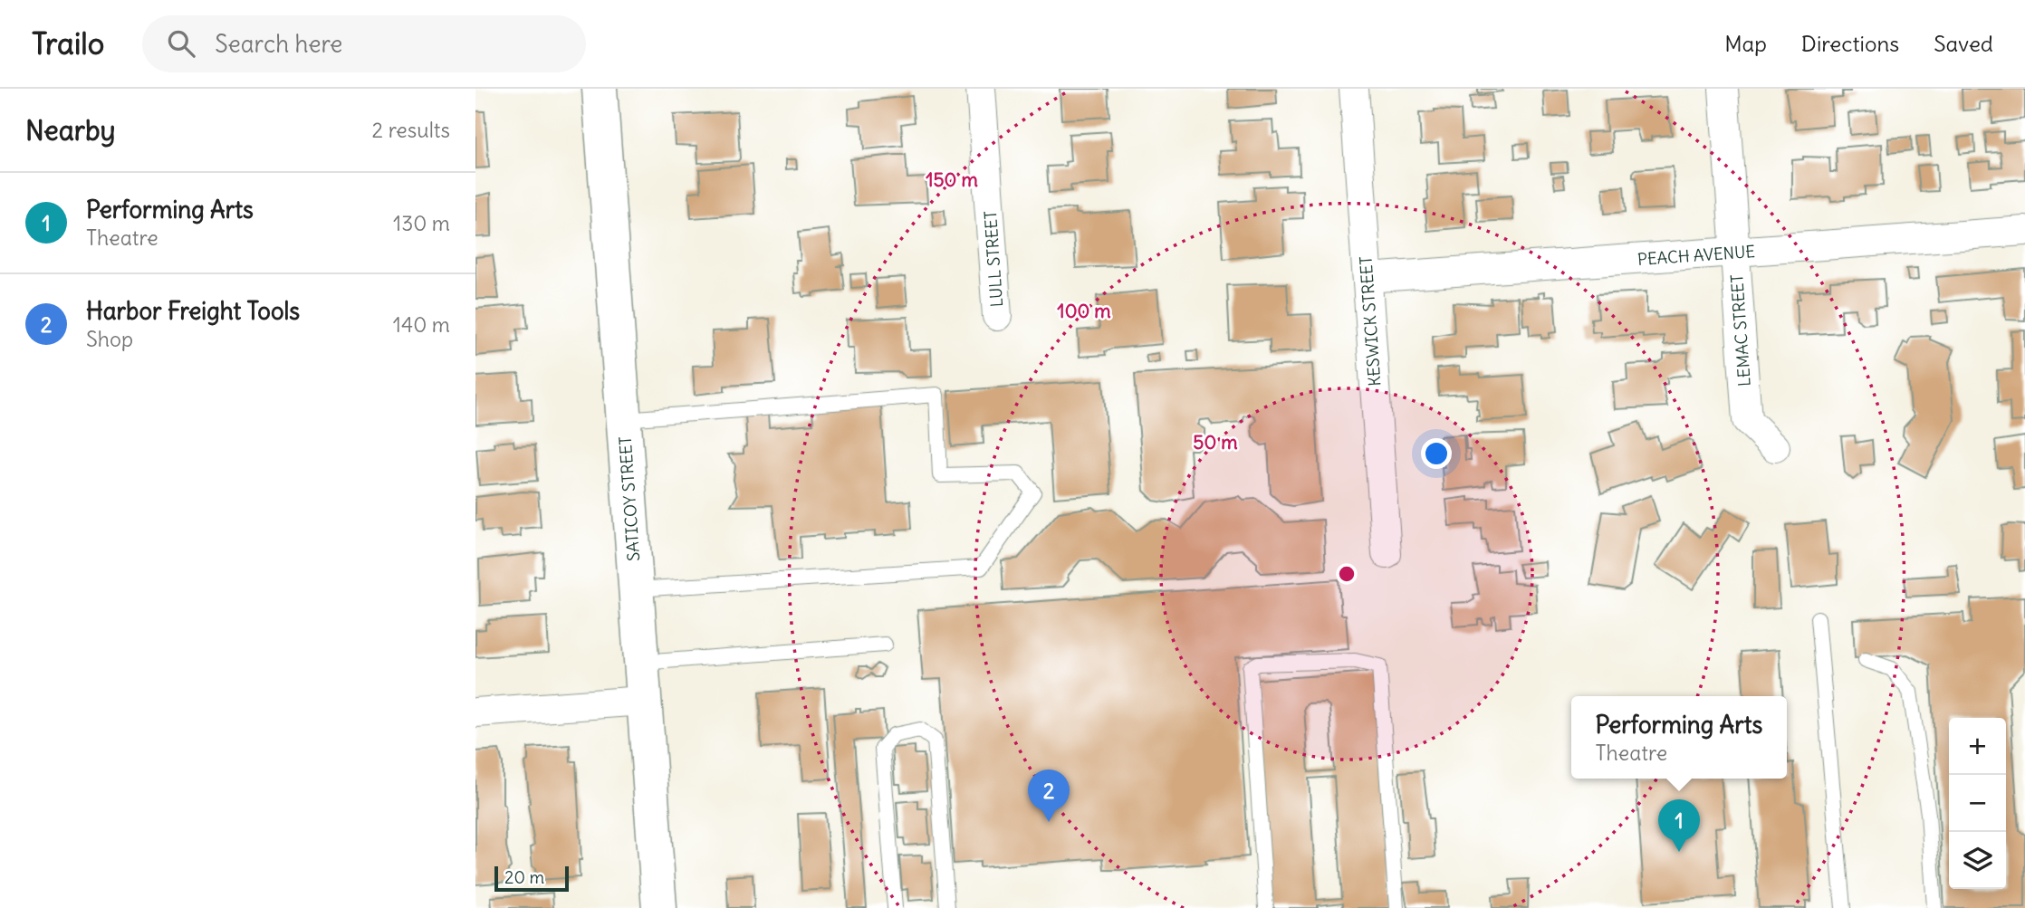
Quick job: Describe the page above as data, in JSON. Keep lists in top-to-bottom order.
{
  "streets": {
    "main road": ["SATICOY STREET"],
    "street": [
      "PEACH AVENUE",
      "LULL STREET",
      "KESWICK STREET",
      "LEMAC STREET"
    ]
  },
  "crossings": [
    ["PEACH AVENUE", "KESWICK STREET"],
    ["PEACH AVENUE", "LEMAC STREET"]
  ],
  "scale_bar": "20 m",
  "page": {
    "header": "Trailo",
    "search": "Search here",
    "nav": ["Map", "Directions", "Saved"],
    "heading": ["Nearby", "2 results"],
    "list": [
      {
        "mark": "1",
        "name": "Performing Arts",
        "note": "Theatre",
        "value": "130 m"
      },
      {
        "mark": "2",
        "name": "Harbor Freight Tools",
        "note": "Shop",
        "value": "140 m"
      }
    ],
    "popup": ["Performing Arts", "Theatre"],
    "map_buttons": ["+", "−"],
    "pins": ["2", "1"],
    "scale": "20 m"
  },
  "rings": ["150 m", "100 m", "50 m"]
}
